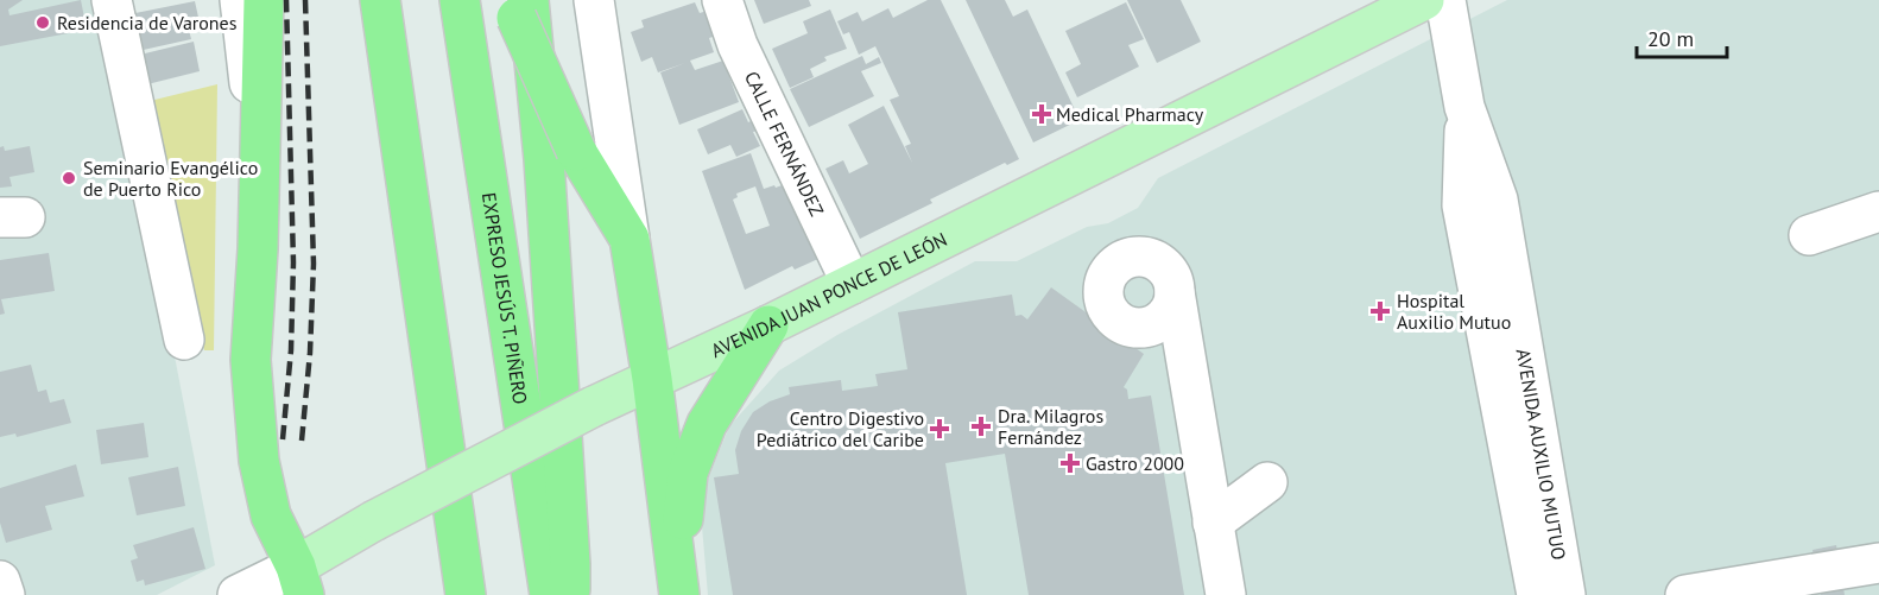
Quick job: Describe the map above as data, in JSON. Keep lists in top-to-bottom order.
{
  "streets": {
    "highway": ["EXPRESO JESÚS T. PIÑERO"],
    "main road": ["AVENIDA JUAN PONCE DE LEÓN"],
    "street": ["CALLE FERNÁNDEZ", "AVENIDA AUXILIO MUTUO"]
  },
  "crossings": [
    ["CALLE FERNÁNDEZ", "AVENIDA JUAN PONCE DE LEÓN"]
  ],
  "places": {
    "other": ["Residencia de Varones", "Seminario Evangélico de Puerto Rico"],
    "health": [
      "Medical Pharmacy",
      "Hospital Auxilio Mutuo",
      "Dra. Milagros Fernández",
      "Centro Digestivo Pediátrico del Caribe",
      "Gastro 2000"
    ]
  },
  "scale_bar": "20 m"
}
